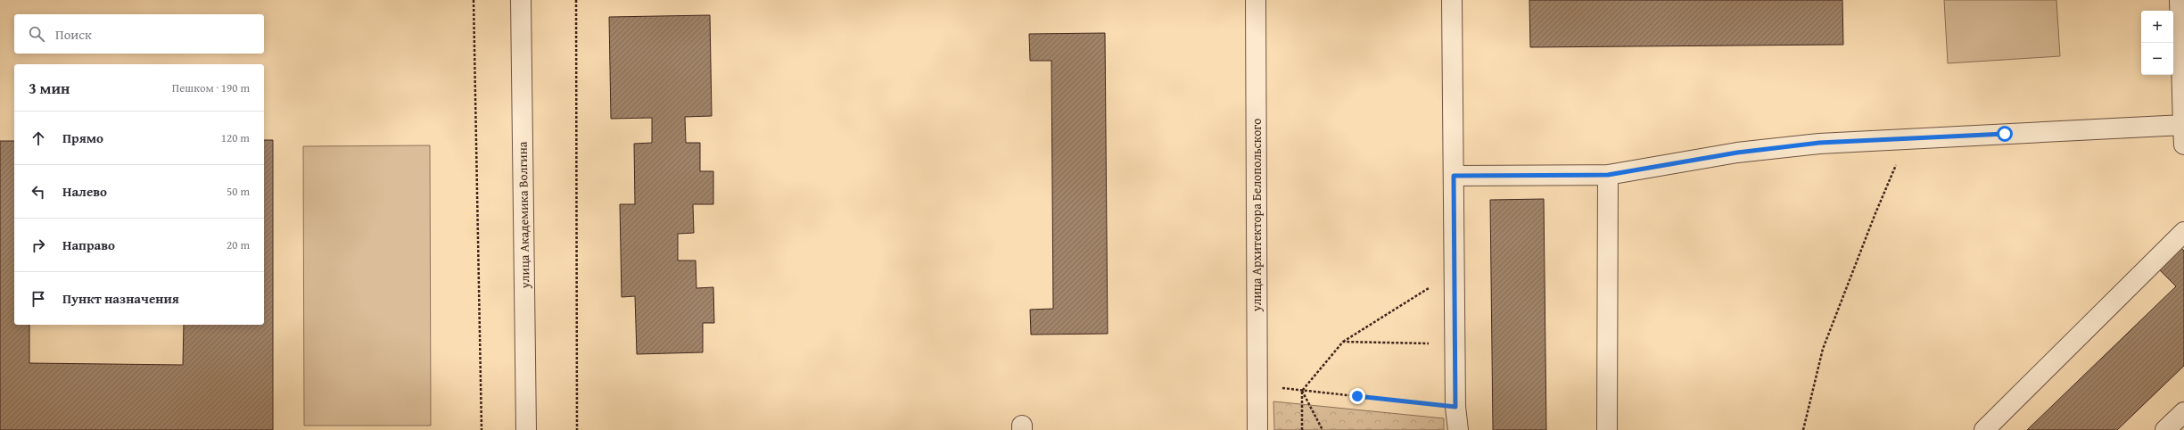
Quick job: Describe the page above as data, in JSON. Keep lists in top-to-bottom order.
{
  "streets": {
    "street": ["улица Академика Волгина", "улица Архитектора Белопольского"]
  },
  "page": {
    "map_buttons": ["+", "−"],
    "search": "Поиск",
    "heading": ["3 мин", "Пешком · 190 m"],
    "list": [
      ["Прямо", "120 m"],
      ["Налево", "50 m"],
      ["Направо", "20 m"],
      "Пункт назначения"
    ]
  }
}
